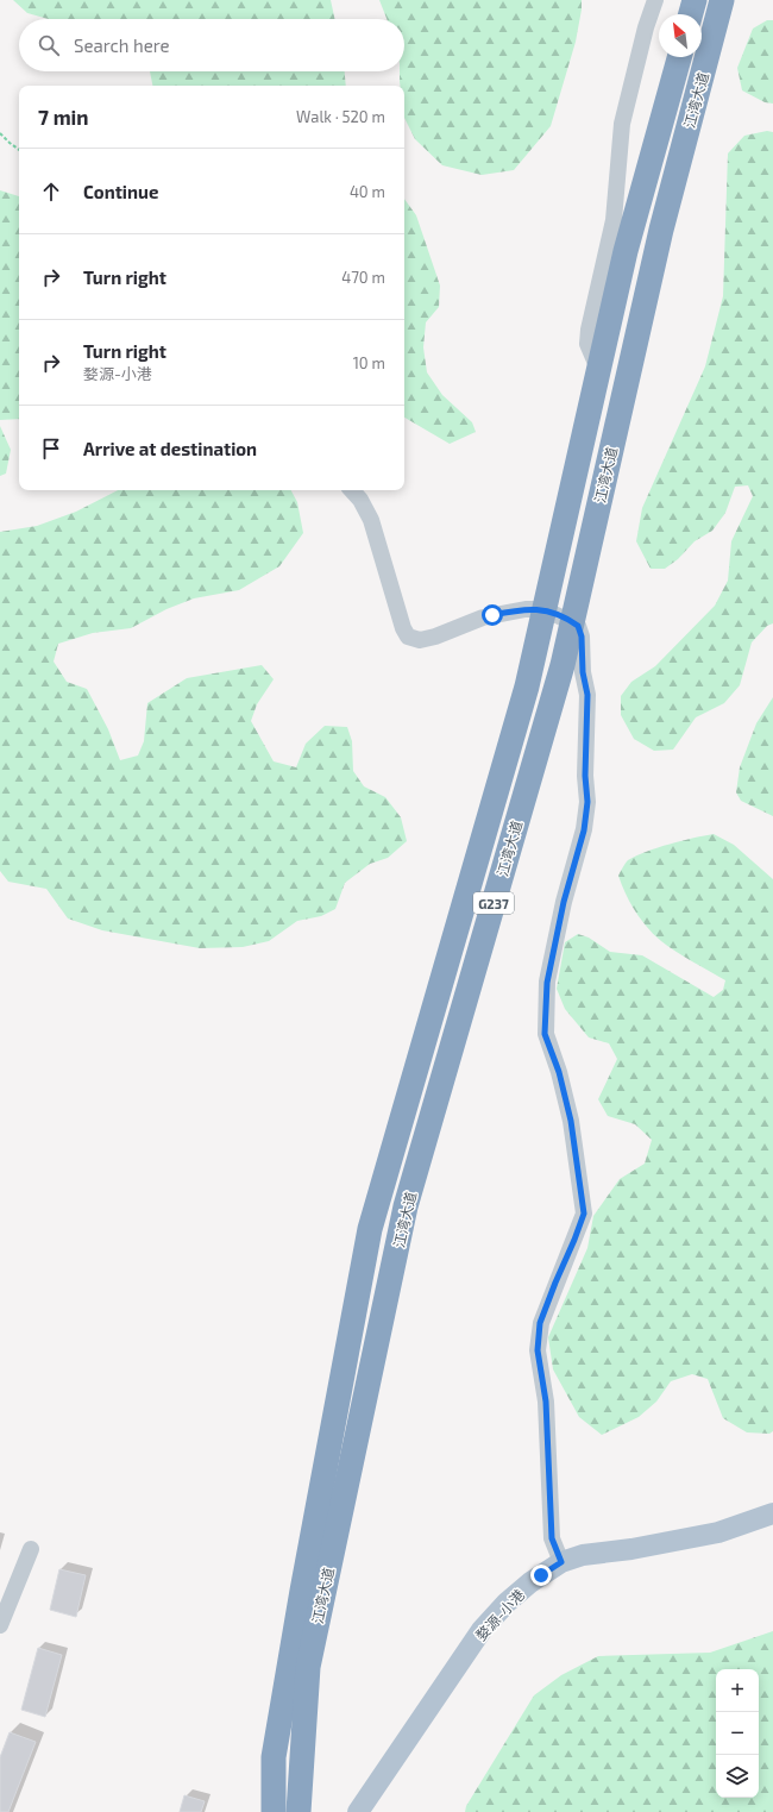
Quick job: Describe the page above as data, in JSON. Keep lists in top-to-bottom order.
{
  "streets": {
    "highway": ["江湾大道", "G237"],
    "main road": ["婺源-小港"]
  },
  "north": "top left",
  "page": {
    "search": "Search here",
    "heading": ["7 min", "Walk · 520 m"],
    "list": [
      ["Continue", "40 m"],
      ["Turn right", "470 m"],
      ["Turn right", "婺源-小港", "10 m"],
      "Arrive at destination"
    ],
    "map_buttons": ["+", "−"]
  }
}
